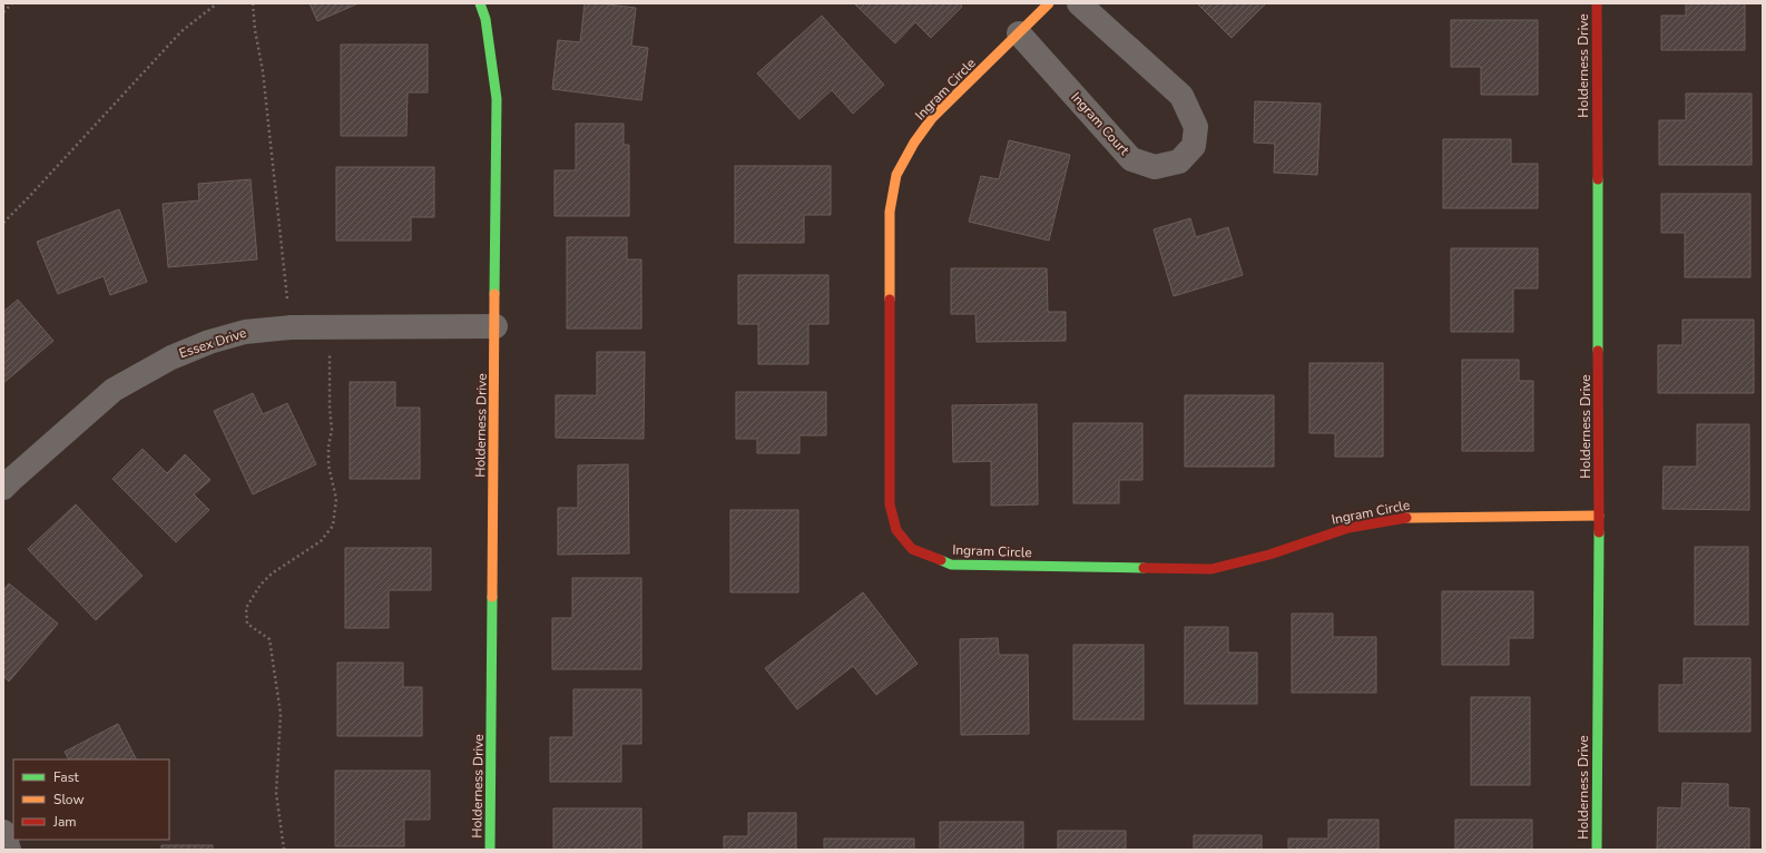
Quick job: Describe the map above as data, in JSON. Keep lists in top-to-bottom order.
{
  "streets": {
    "street": [
      "Holderness Drive",
      "Ingram Circle",
      "Ingram Court",
      "Essex Drive"
    ]
  },
  "crossings": [
    ["Holderness Drive", "Ingram Circle"],
    ["Holderness Drive", "Essex Drive"],
    ["Ingram Circle", "Ingram Court"]
  ],
  "legend": ["Fast", "Slow", "Jam"]
}
